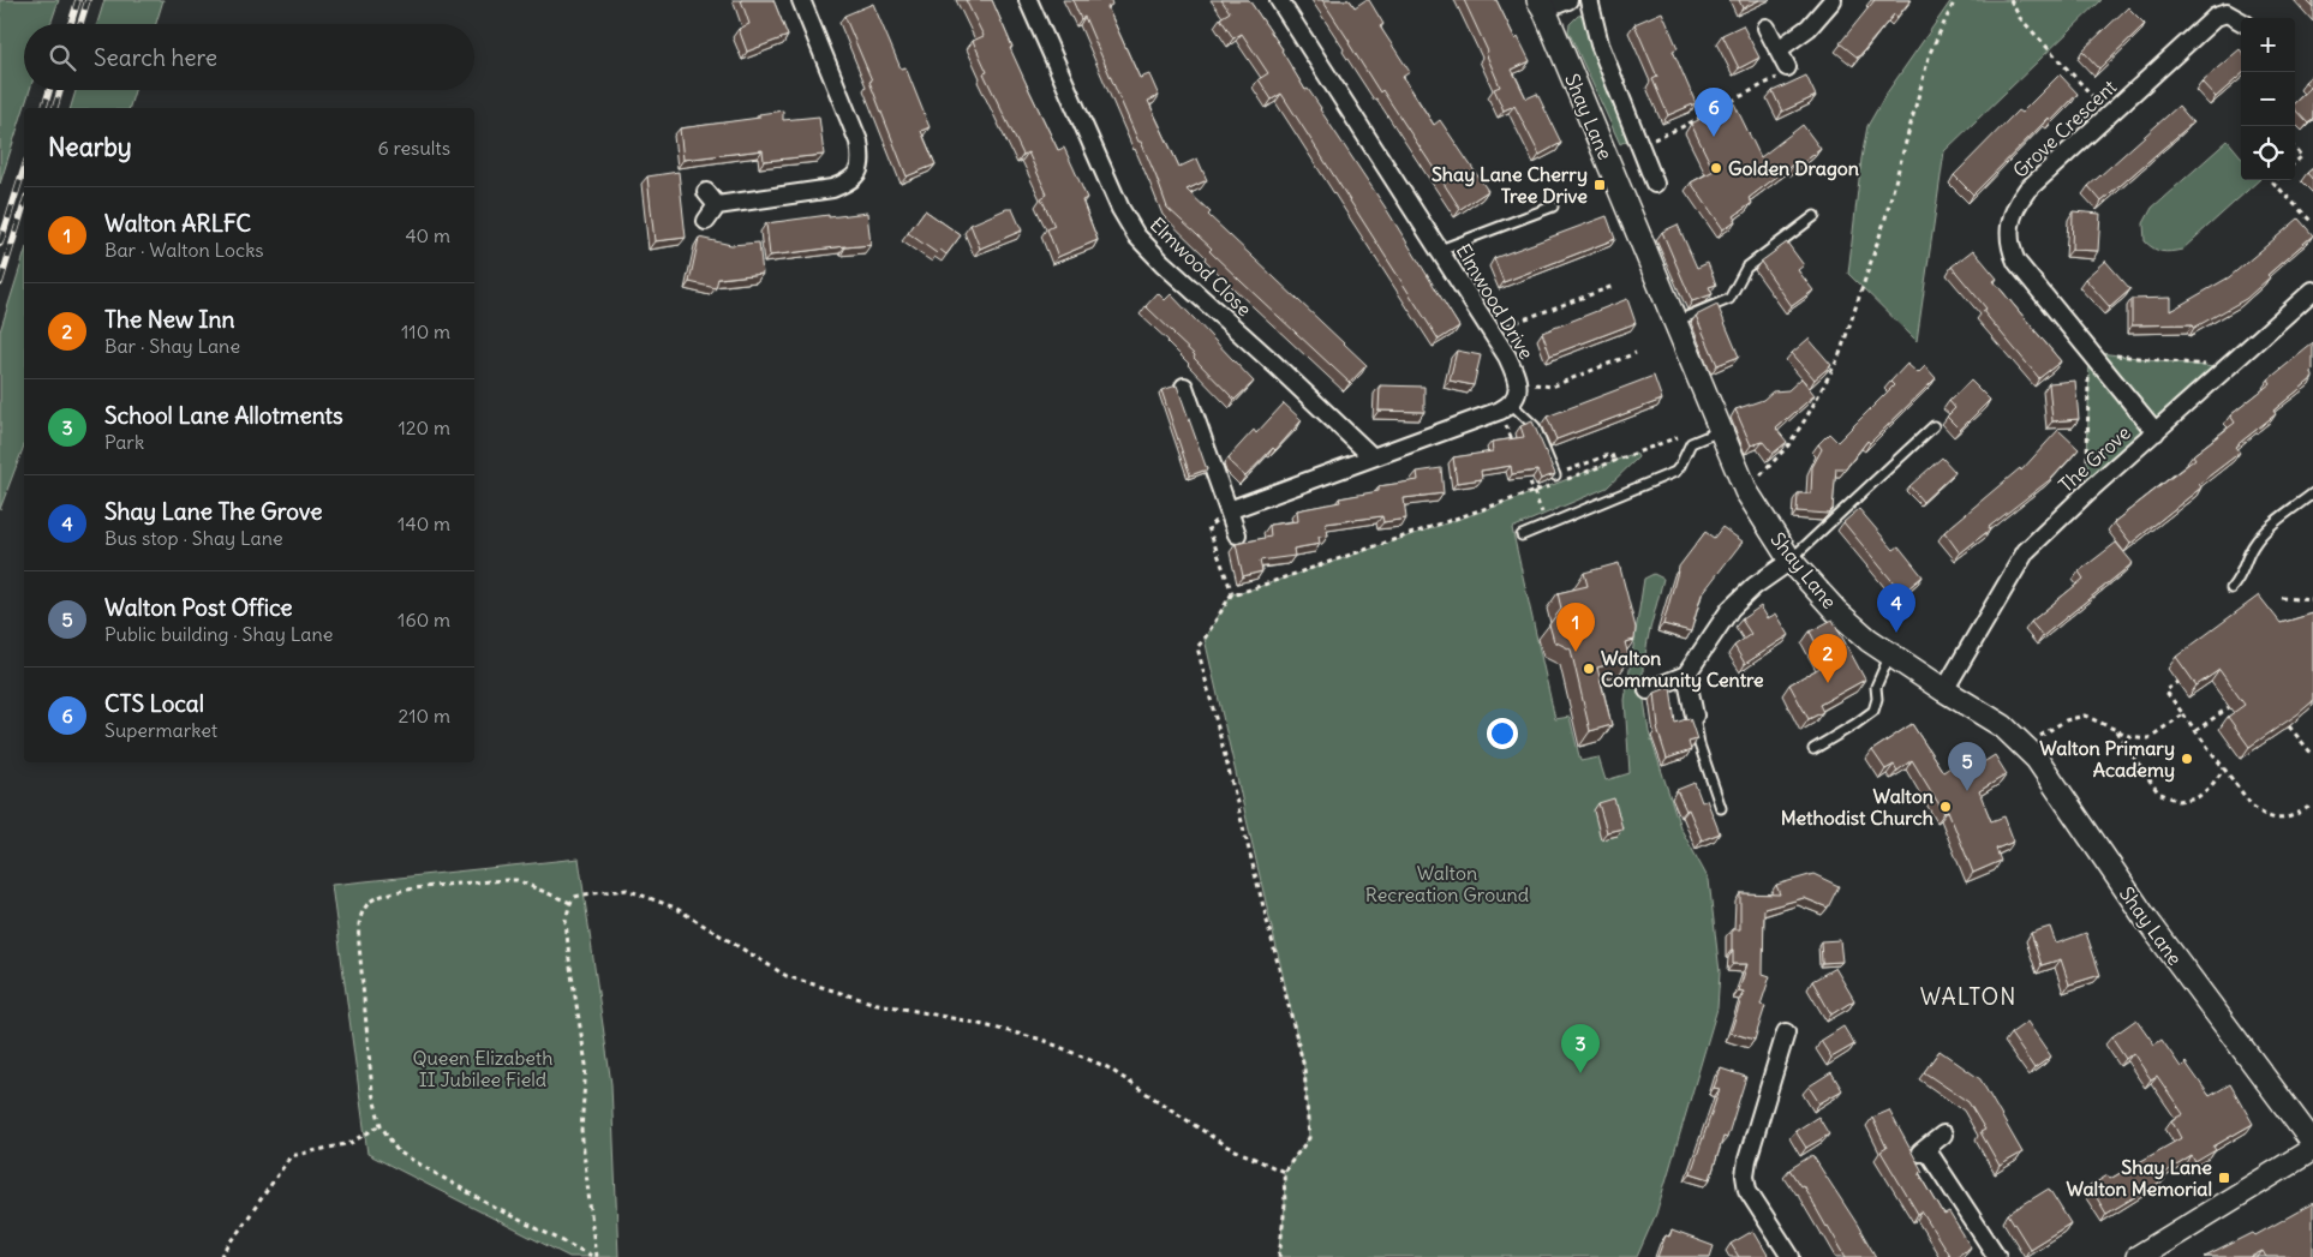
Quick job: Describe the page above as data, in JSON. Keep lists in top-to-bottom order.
{
  "streets": {
    "main road": ["Shay Lane"],
    "street": [
      "Grove Crescent",
      "Elmwood Close",
      "Elmwood Drive",
      "The Grove"
    ]
  },
  "crossings": [
    ["Shay Lane", "The Grove"],
    ["Grove Crescent", "The Grove"]
  ],
  "districts": ["WALTON"],
  "parks": ["Walton Recreation Ground", "Queen Elizabeth II Jubilee Field"],
  "places": {
    "other": [
      "Golden Dragon",
      "Walton Community Centre",
      "Walton Primary Academy",
      "Walton Methodist Church"
    ],
    "transit": ["Shay Lane Cherry Tree Drive", "Shay Lane Walton Memorial"]
  },
  "page": {
    "map_buttons": ["+", "−"],
    "search": "Search here",
    "pins": [
      "6",
      "4",
      "1",
      "2",
      "5",
      "3"
    ],
    "heading": ["Nearby", "6 results"],
    "list": [
      {
        "mark": "1",
        "name": "Walton ARLFC",
        "note": "Bar · Walton Locks",
        "value": "40 m"
      },
      {
        "mark": "2",
        "name": "The New Inn",
        "note": "Bar · Shay Lane",
        "value": "110 m"
      },
      {
        "mark": "3",
        "name": "School Lane Allotments",
        "note": "Park",
        "value": "120 m"
      },
      {
        "mark": "4",
        "name": "Shay Lane The Grove",
        "note": "Bus stop · Shay Lane",
        "value": "140 m"
      },
      {
        "mark": "5",
        "name": "Walton Post Office",
        "note": "Public building · Shay Lane",
        "value": "160 m"
      },
      {
        "mark": "6",
        "name": "CTS Local",
        "note": "Supermarket",
        "value": "210 m"
      }
    ]
  }
}
